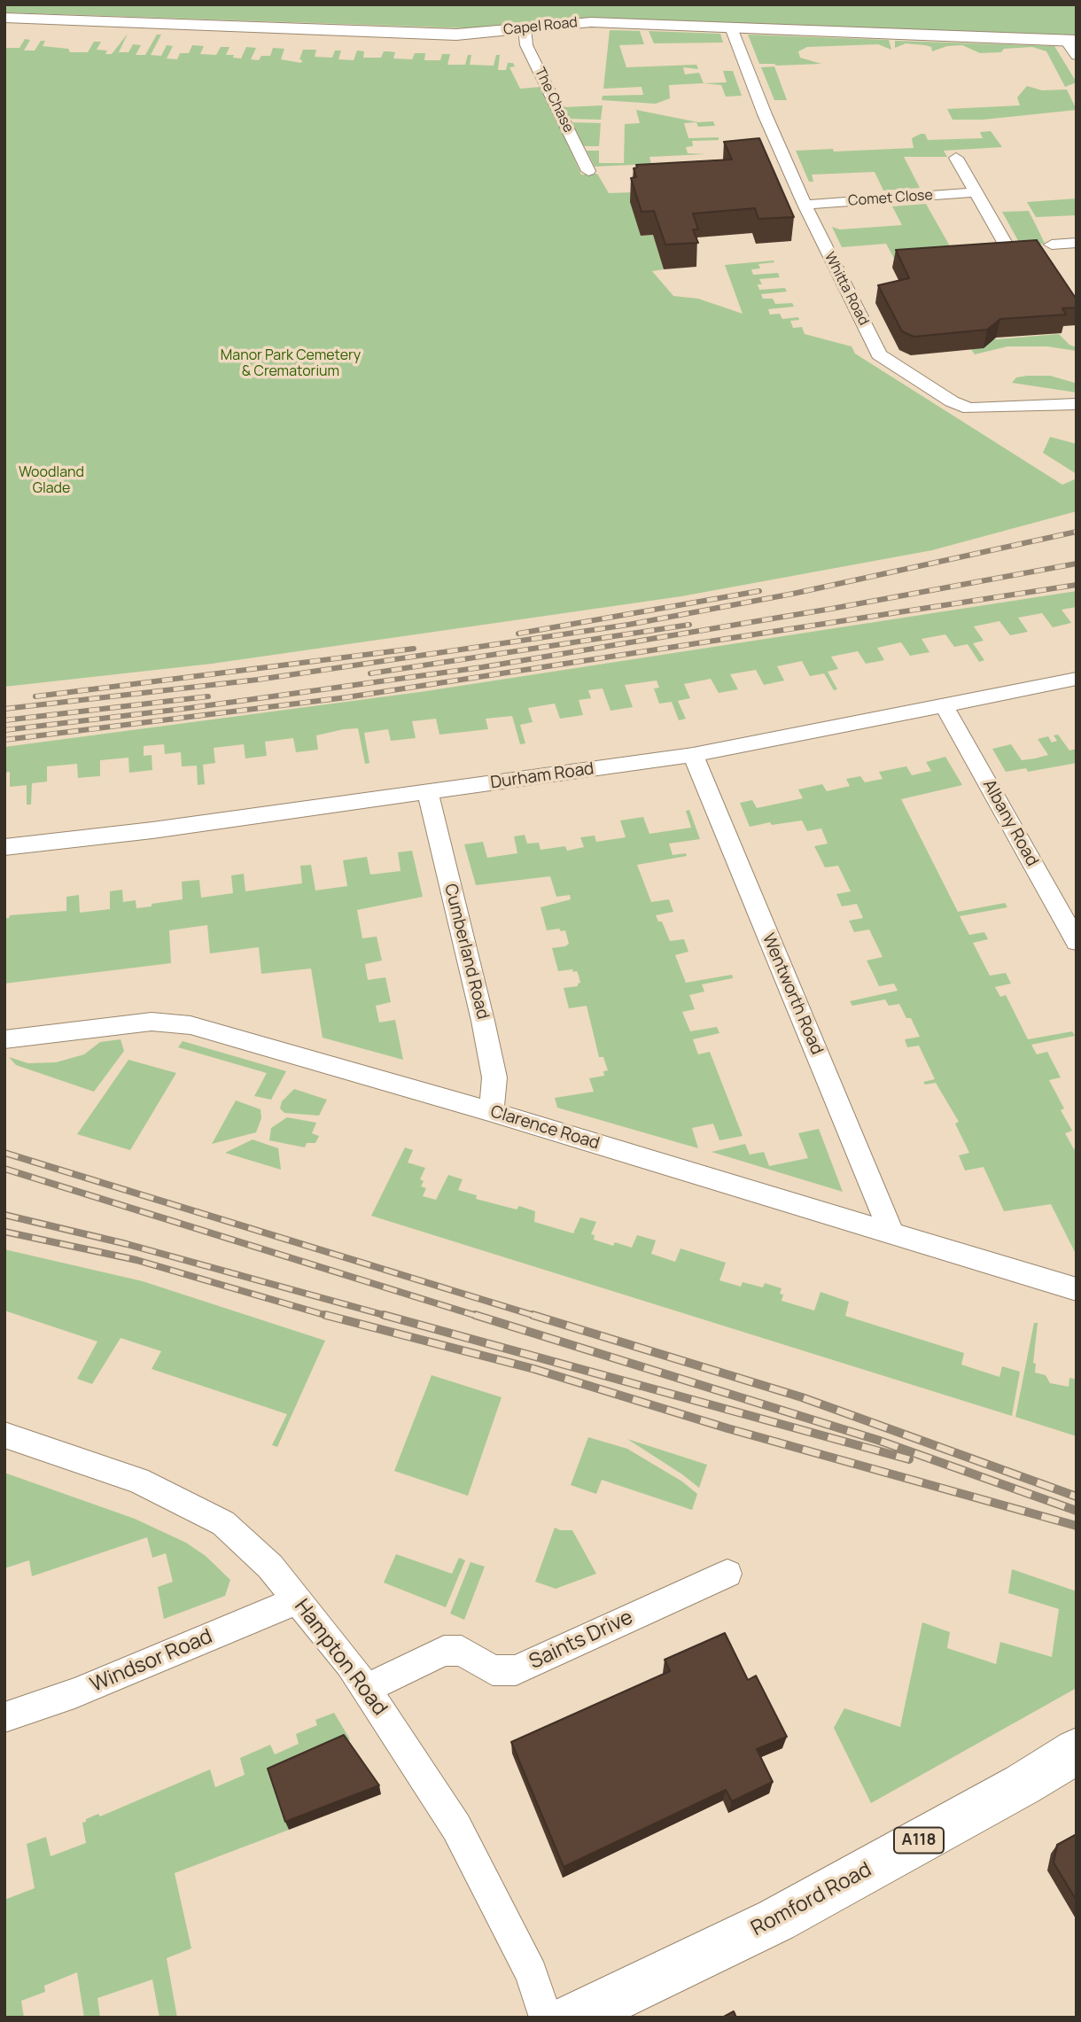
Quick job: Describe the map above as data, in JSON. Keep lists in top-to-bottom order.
{
  "streets": {
    "main road": ["A118", "Romford Road"],
    "street": [
      "Capel Road",
      "The Chase",
      "Comet Close",
      "Whitta Road",
      "Durham Road",
      "Albany Road",
      "Cumberland Road",
      "Wentworth Road",
      "Clarence Road",
      "Saints Drive",
      "Hampton Road",
      "Windsor Road"
    ]
  },
  "crossings": [
    ["Capel Road", "The Chase"],
    ["Capel Road", "Whitta Road"],
    ["Comet Close", "Whitta Road"],
    ["Durham Road", "Albany Road"],
    ["Durham Road", "Cumberland Road"],
    ["Durham Road", "Wentworth Road"],
    ["Cumberland Road", "Clarence Road"],
    ["Wentworth Road", "Clarence Road"],
    ["Saints Drive", "Hampton Road"],
    ["Hampton Road", "Windsor Road"]
  ],
  "parks": ["Manor Park Cemetery & Crematorium", "Woodland Glade"]
}
